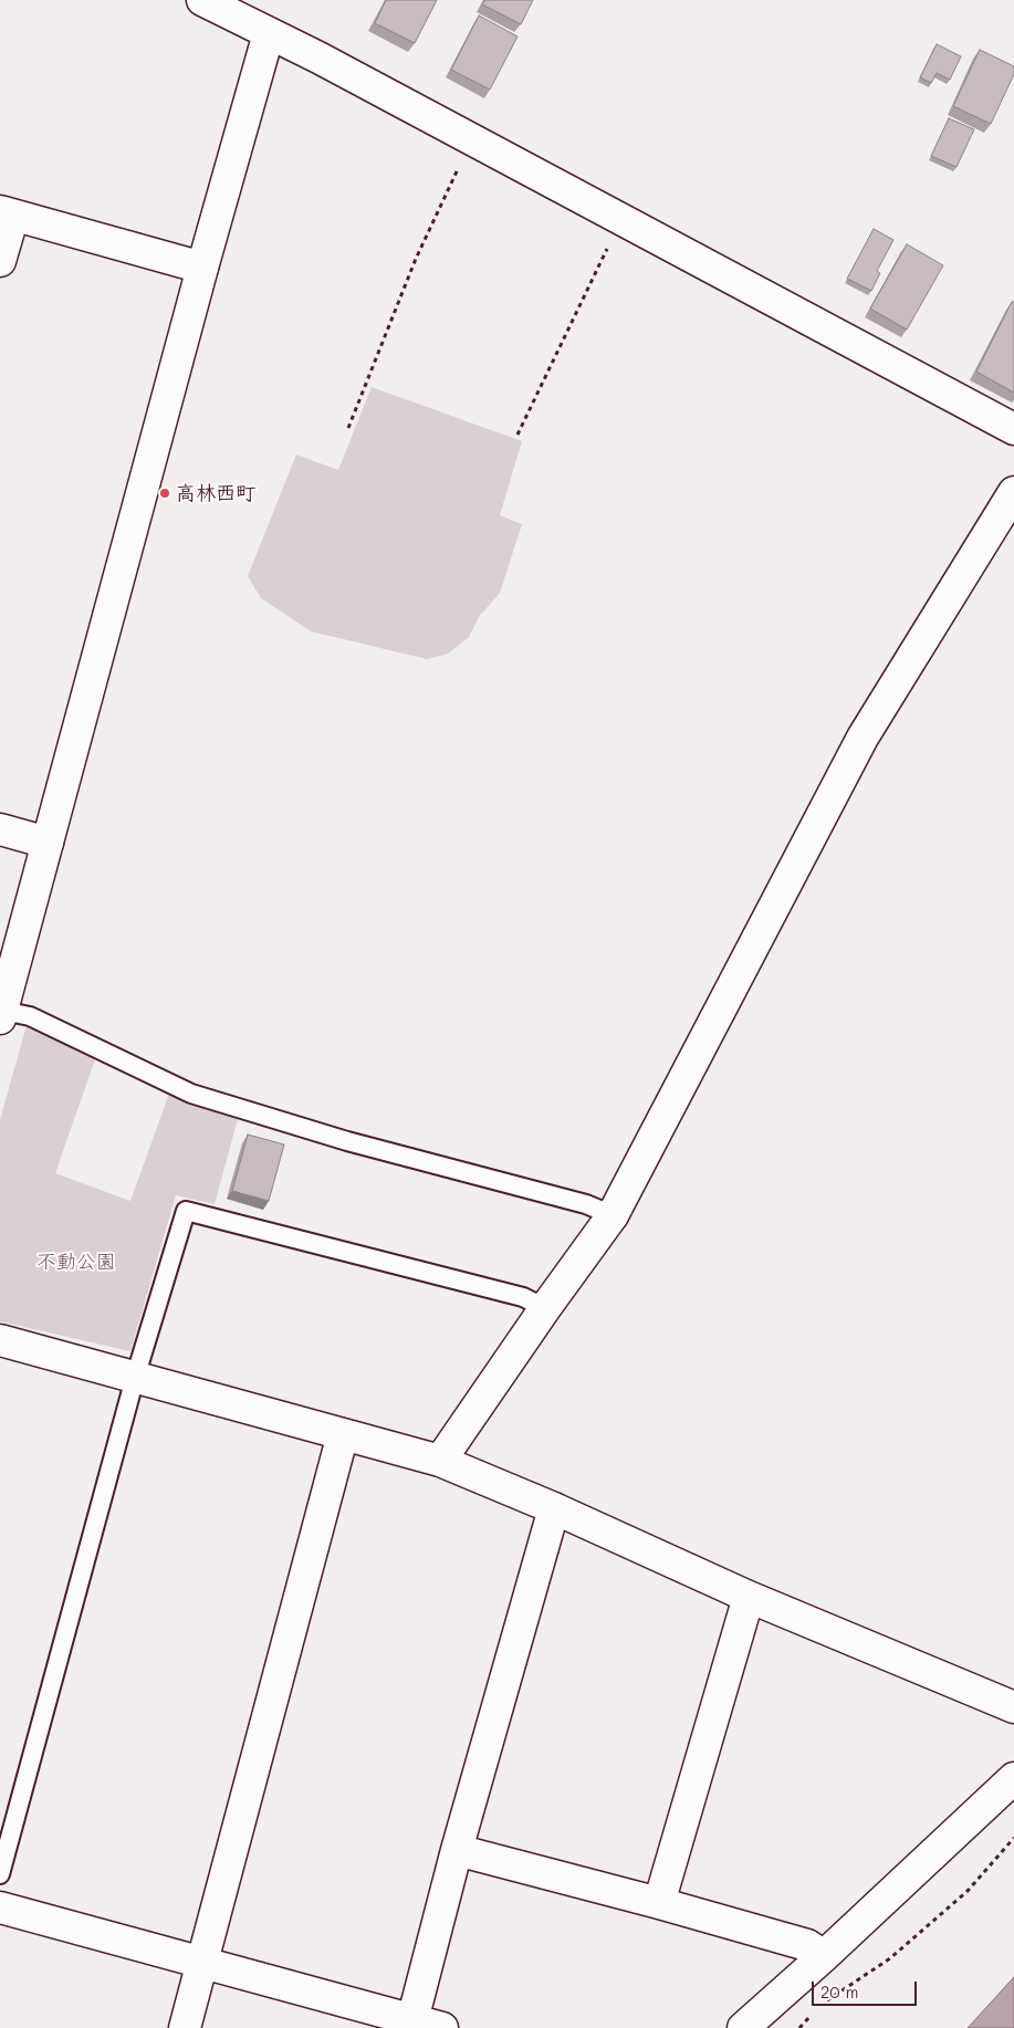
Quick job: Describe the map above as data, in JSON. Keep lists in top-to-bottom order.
{
  "parks": ["不動公園"],
  "places": ["高林西町"],
  "scale_bar": "20 m"
}
